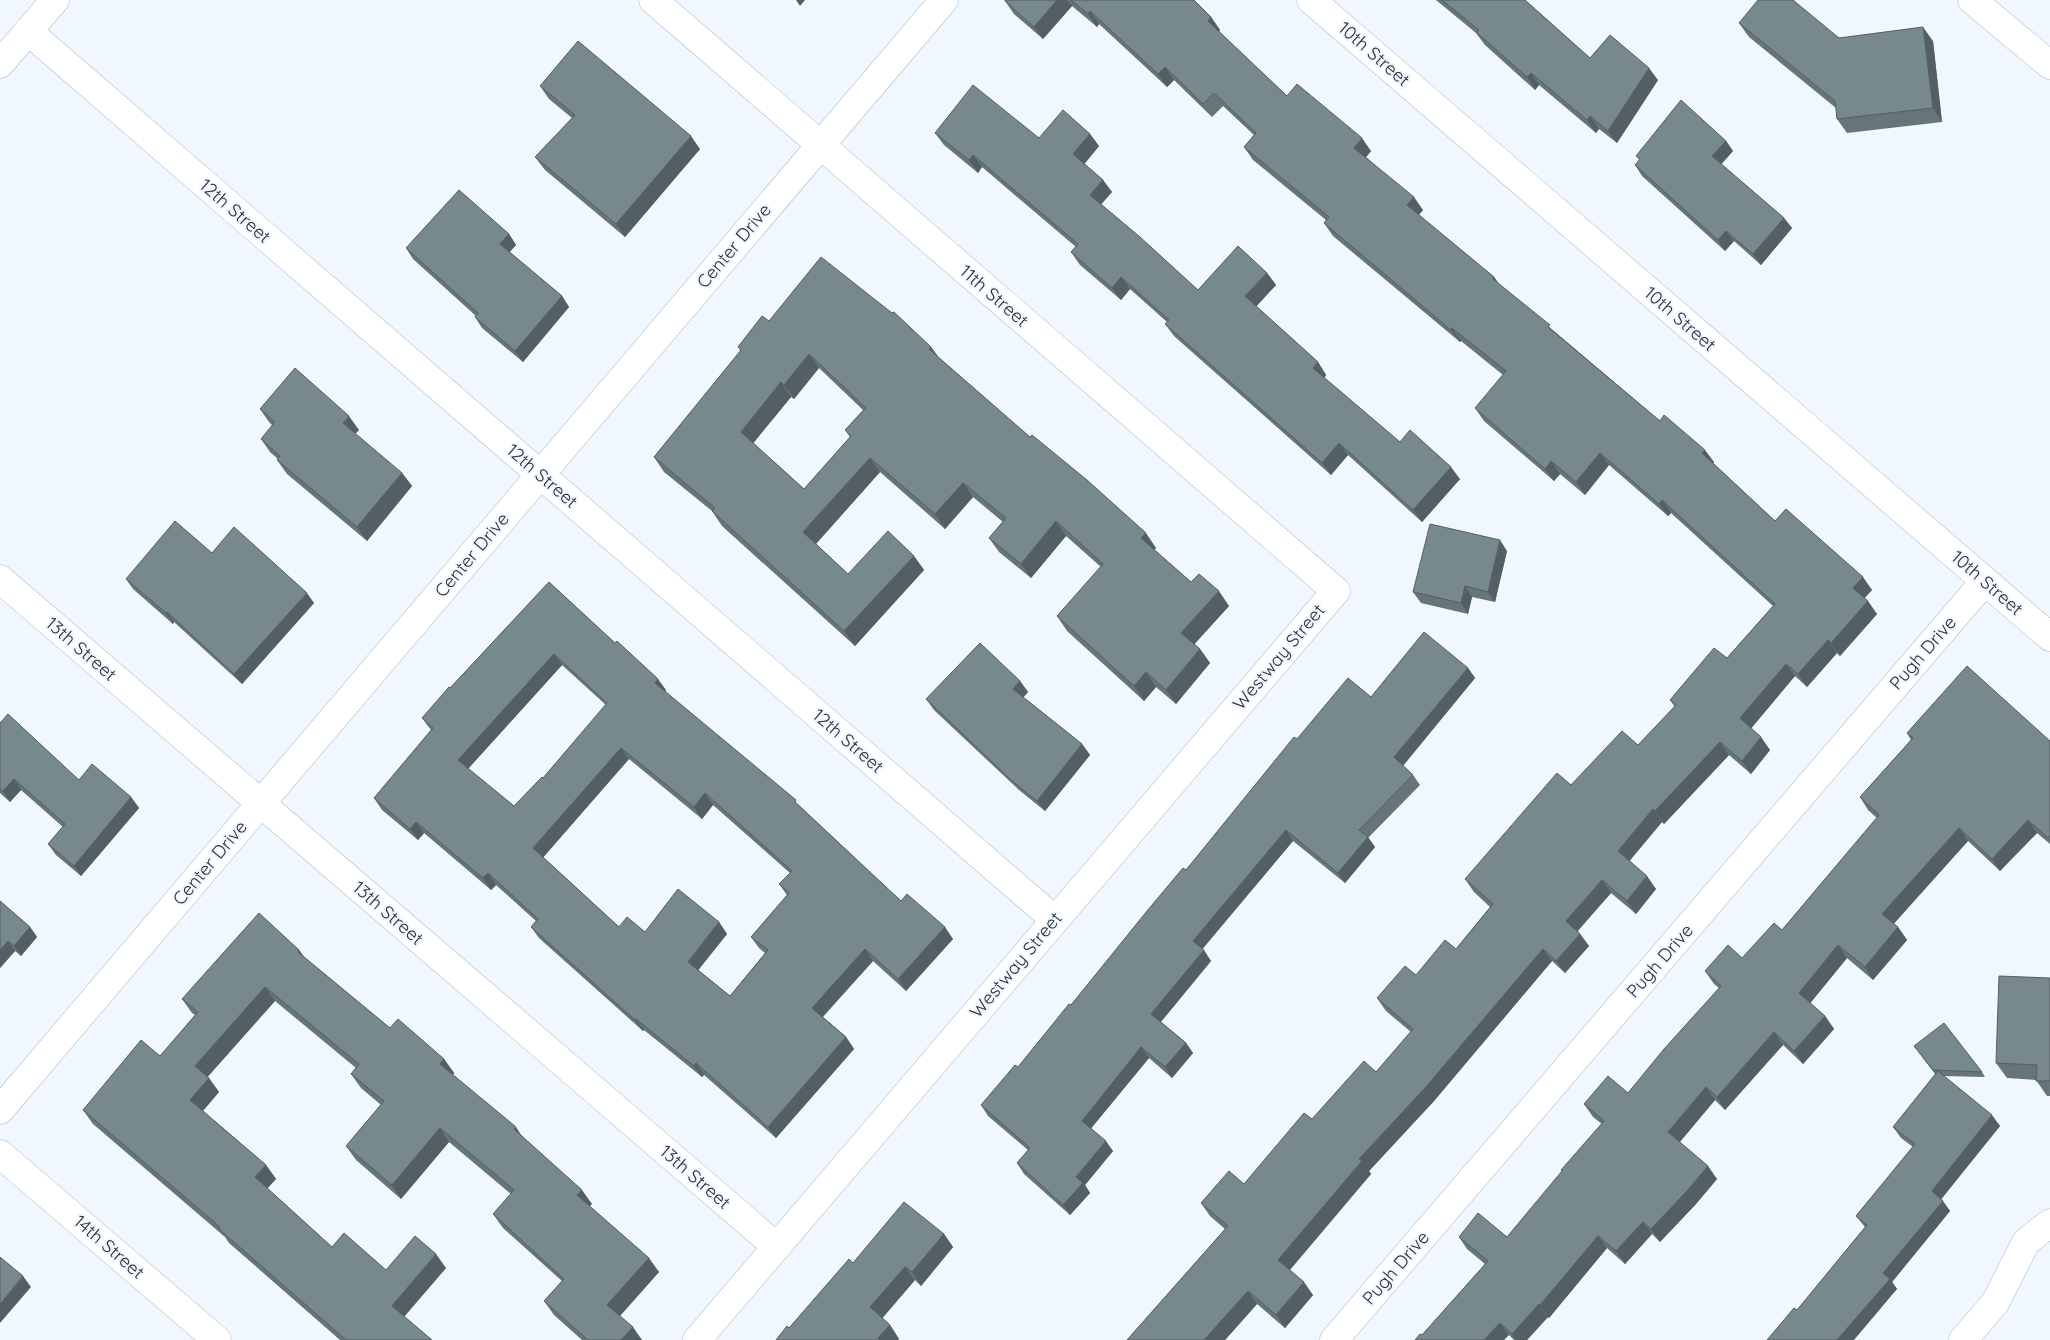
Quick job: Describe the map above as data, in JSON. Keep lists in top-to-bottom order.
{
  "streets": {
    "street": [
      "10th Street",
      "12th Street",
      "Center Drive",
      "11th Street",
      "13th Street",
      "Pugh Drive",
      "Westway Street",
      "14th Street"
    ]
  },
  "crossings": [
    ["10th Street", "Pugh Drive"],
    ["12th Street", "Center Drive"],
    ["12th Street", "Westway Street"],
    ["Center Drive", "11th Street"],
    ["Center Drive", "13th Street"],
    ["11th Street", "Westway Street"],
    ["13th Street", "Westway Street"]
  ]
}
